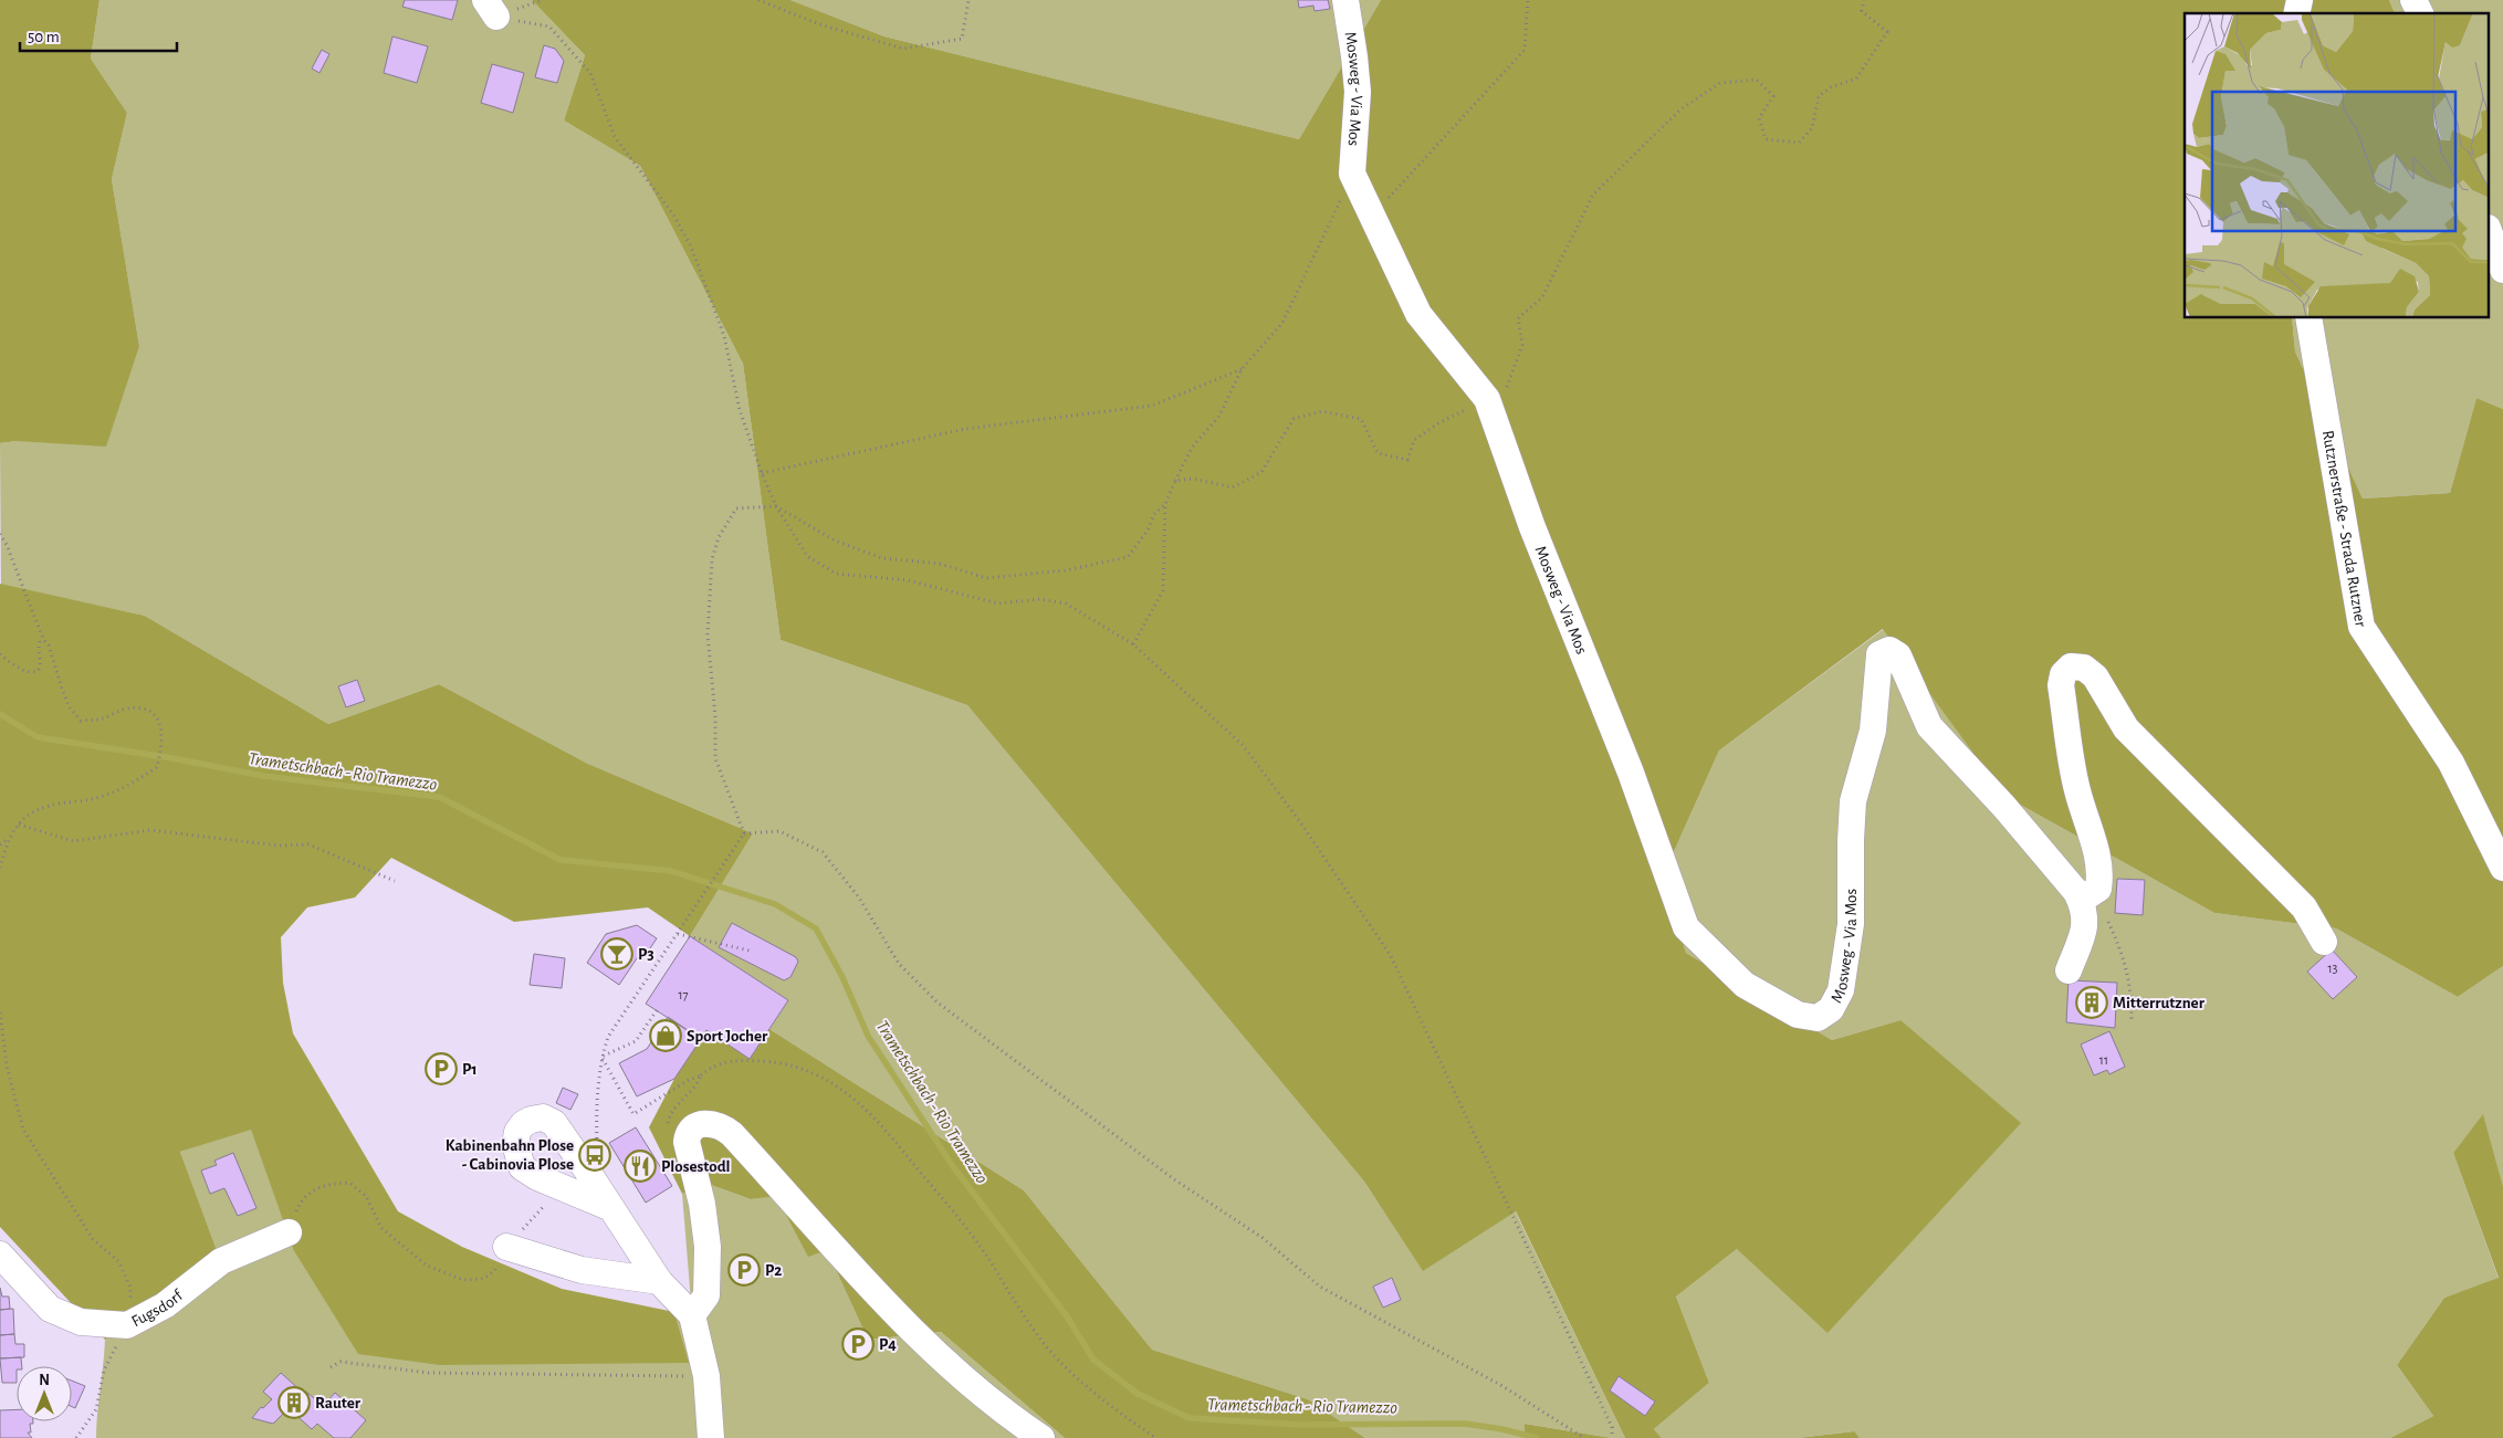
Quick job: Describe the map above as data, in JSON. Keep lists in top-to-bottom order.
{
  "streets": {
    "street": ["Mosweg - Via Mos", "Rutznerstraße - Strada Rutzner", "Fugsdorf"]
  },
  "water": ["Trametschbach - Rio Tramezzo"],
  "places": {
    "bar": ["P3"],
    "building": ["Mitterrutzner", "Rauter"],
    "shop": ["Sport Jocher"],
    "parking": ["P1", "P2", "P4"],
    "bus stop": ["Kabinenbahn Plose - Cabinovia Plose"],
    "restaurant": ["Plosestodl"]
  },
  "house_numbers": ["13", "17", "11"],
  "scale_bar": "50 m",
  "north": "top"
}
